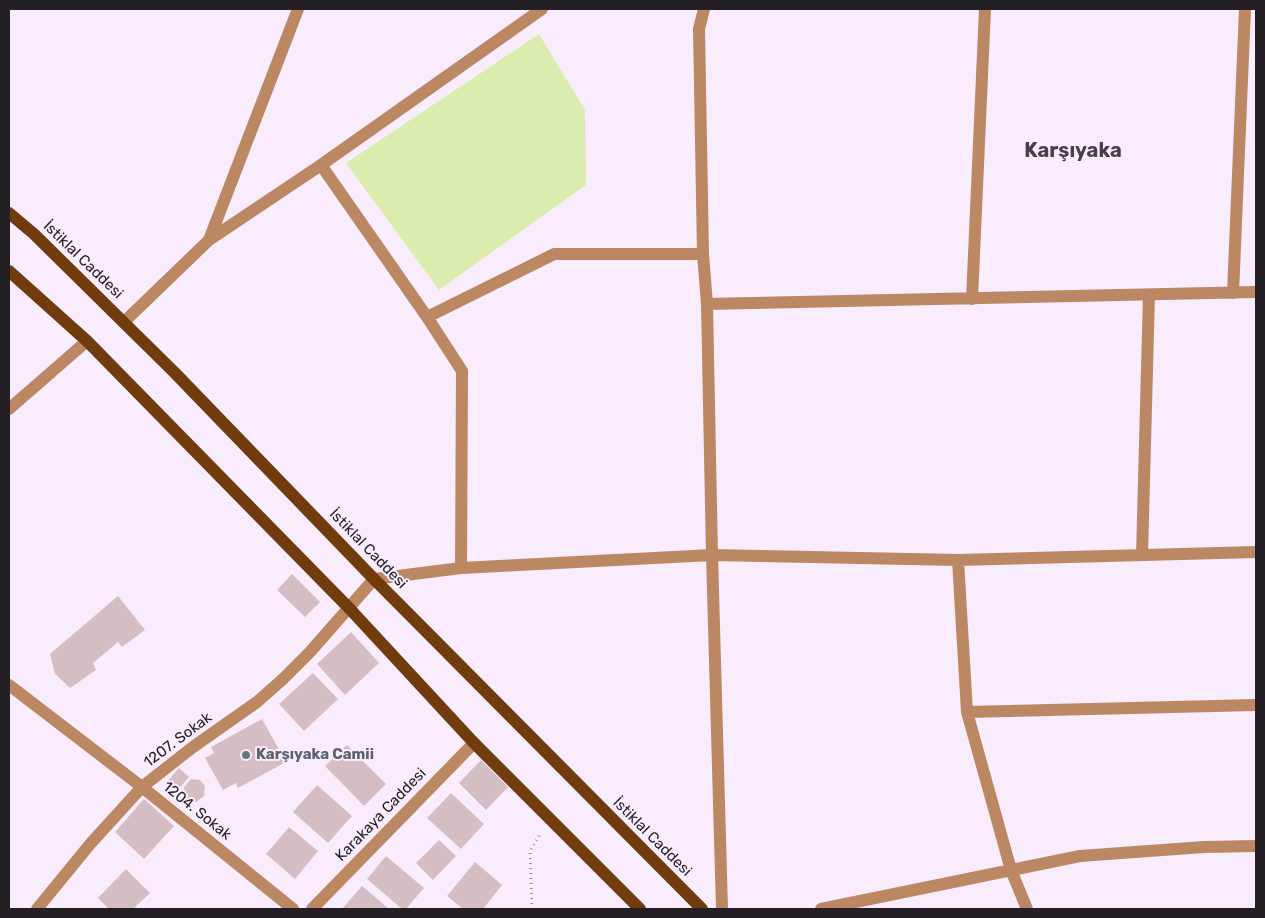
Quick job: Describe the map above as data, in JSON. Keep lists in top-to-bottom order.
{
  "streets": {
    "main road": ["İstiklal Caddesi"],
    "street": ["1207. Sokak", "1204. Sokak", "Karakaya Caddesi"]
  },
  "crossings": [
    ["İstiklal Caddesi", "1207. Sokak"],
    ["1207. Sokak", "1204. Sokak"]
  ],
  "districts": ["Karşıyaka"],
  "places": ["Karşıyaka Camii"]
}
